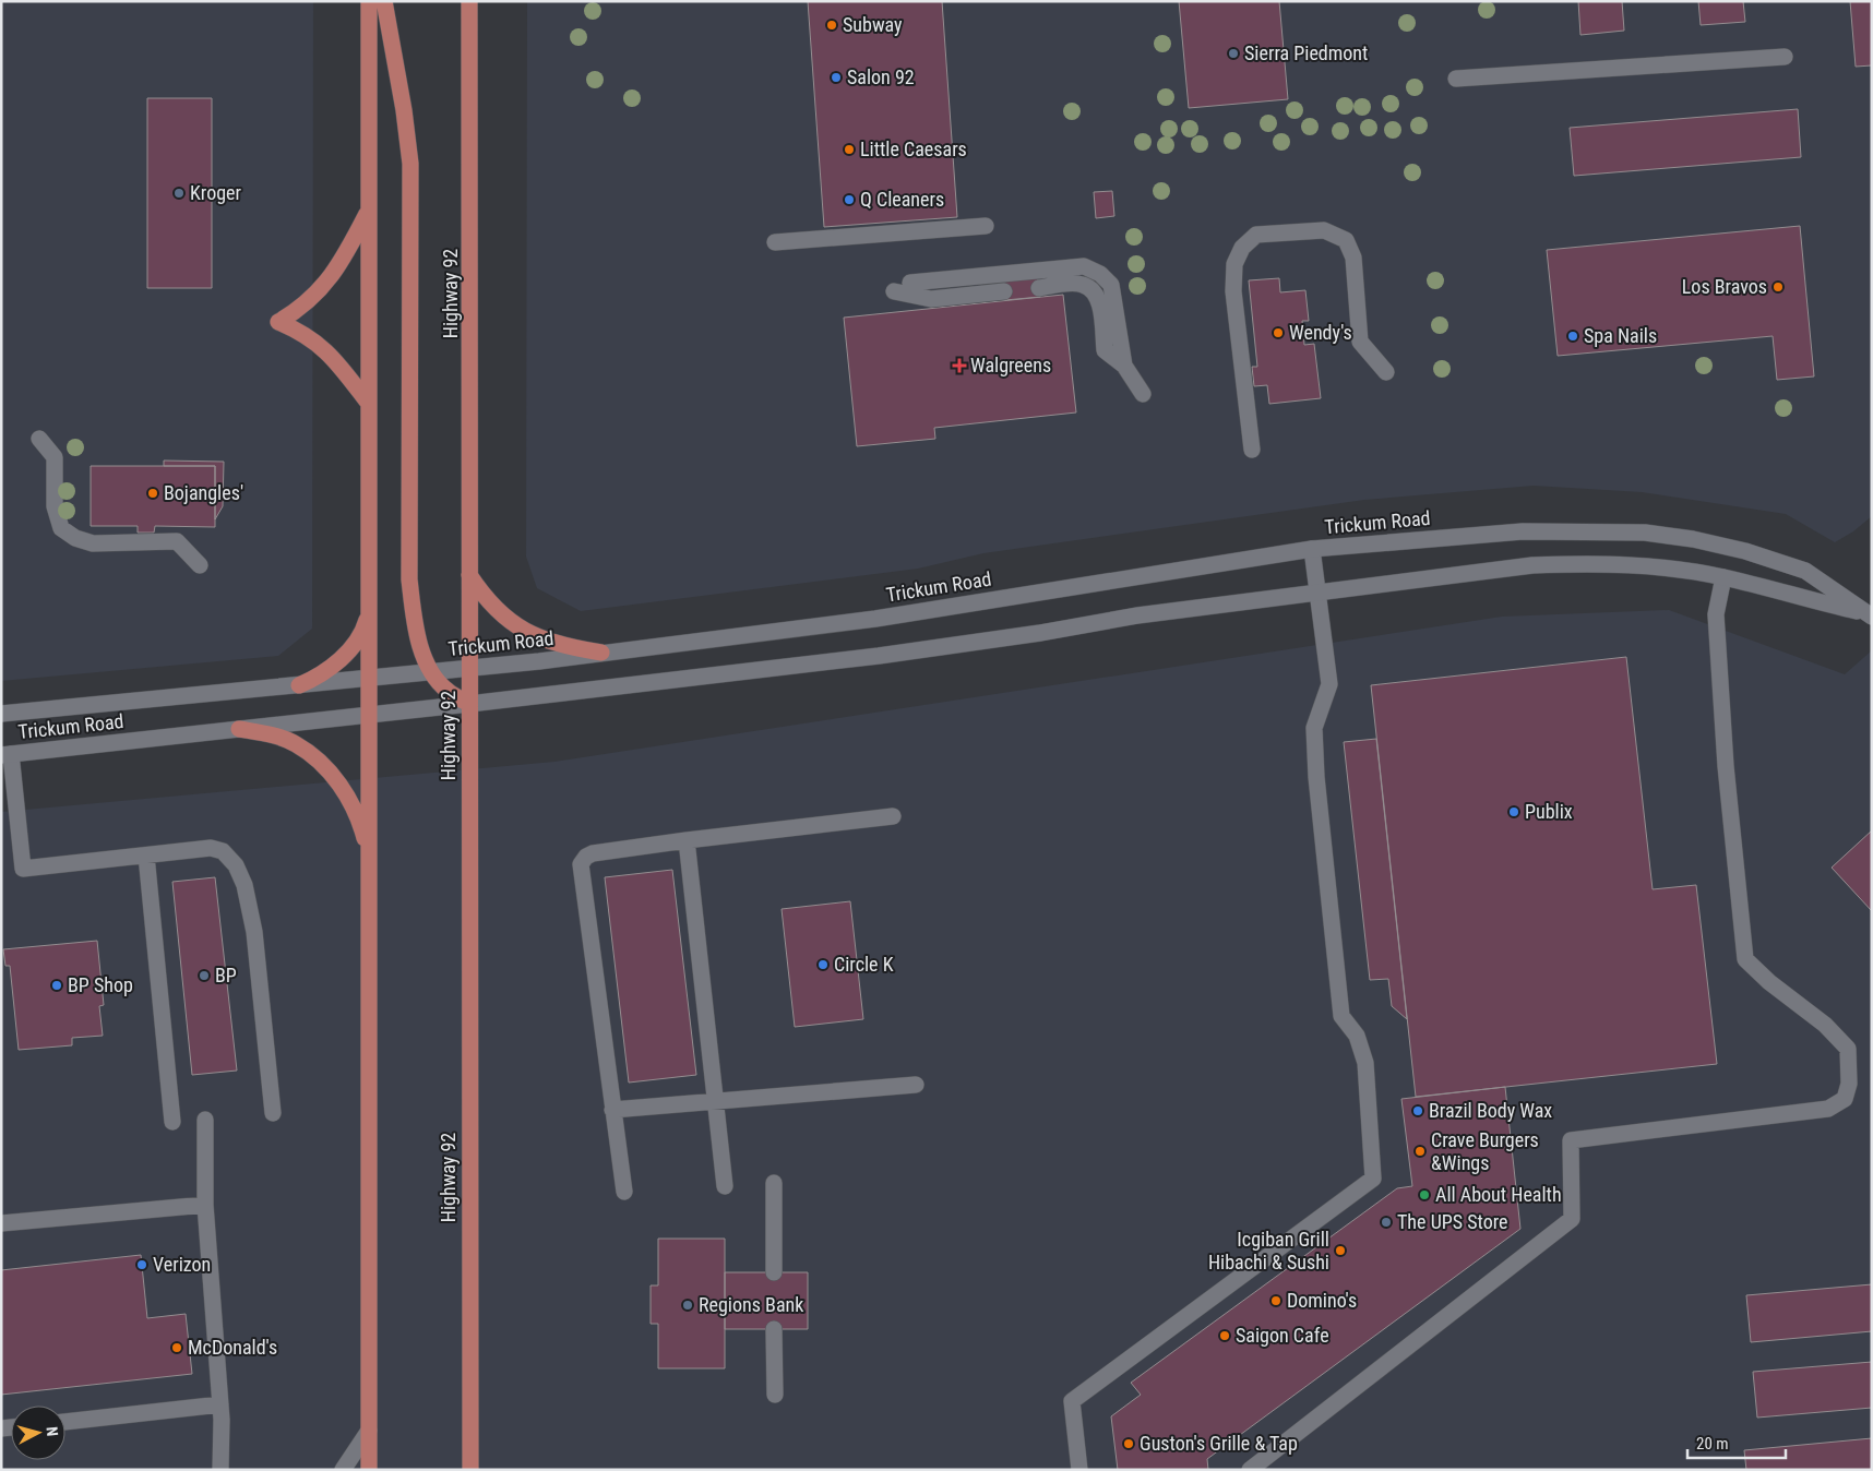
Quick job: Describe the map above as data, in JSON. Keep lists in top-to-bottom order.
{
  "streets": {
    "main road": ["Highway 92"],
    "street": ["Trickum Road"]
  },
  "crossings": [
    ["Highway 92", "Trickum Road"]
  ],
  "places": {
    "other": [
      "Subway",
      "Sierra Piedmont",
      "Salon 92",
      "Little Caesars",
      "Kroger",
      "Q Cleaners",
      "Los Bravos",
      "Wendy's",
      "Spa Nails",
      "Bojangles'",
      "Publix",
      "Circle K",
      "BP",
      "BP Shop",
      "Brazil Body Wax",
      "Crave Burgers &Wings",
      "All About Health",
      "The UPS Store",
      "Icgiban Grill Hibachi & Sushi",
      "Verizon",
      "Domino's",
      "Regions Bank",
      "Saigon Cafe",
      "McDonald's",
      "Guston's Grille & Tap"
    ],
    "health": ["Walgreens"]
  },
  "scale_bar": "20 m",
  "north": "right"
}
